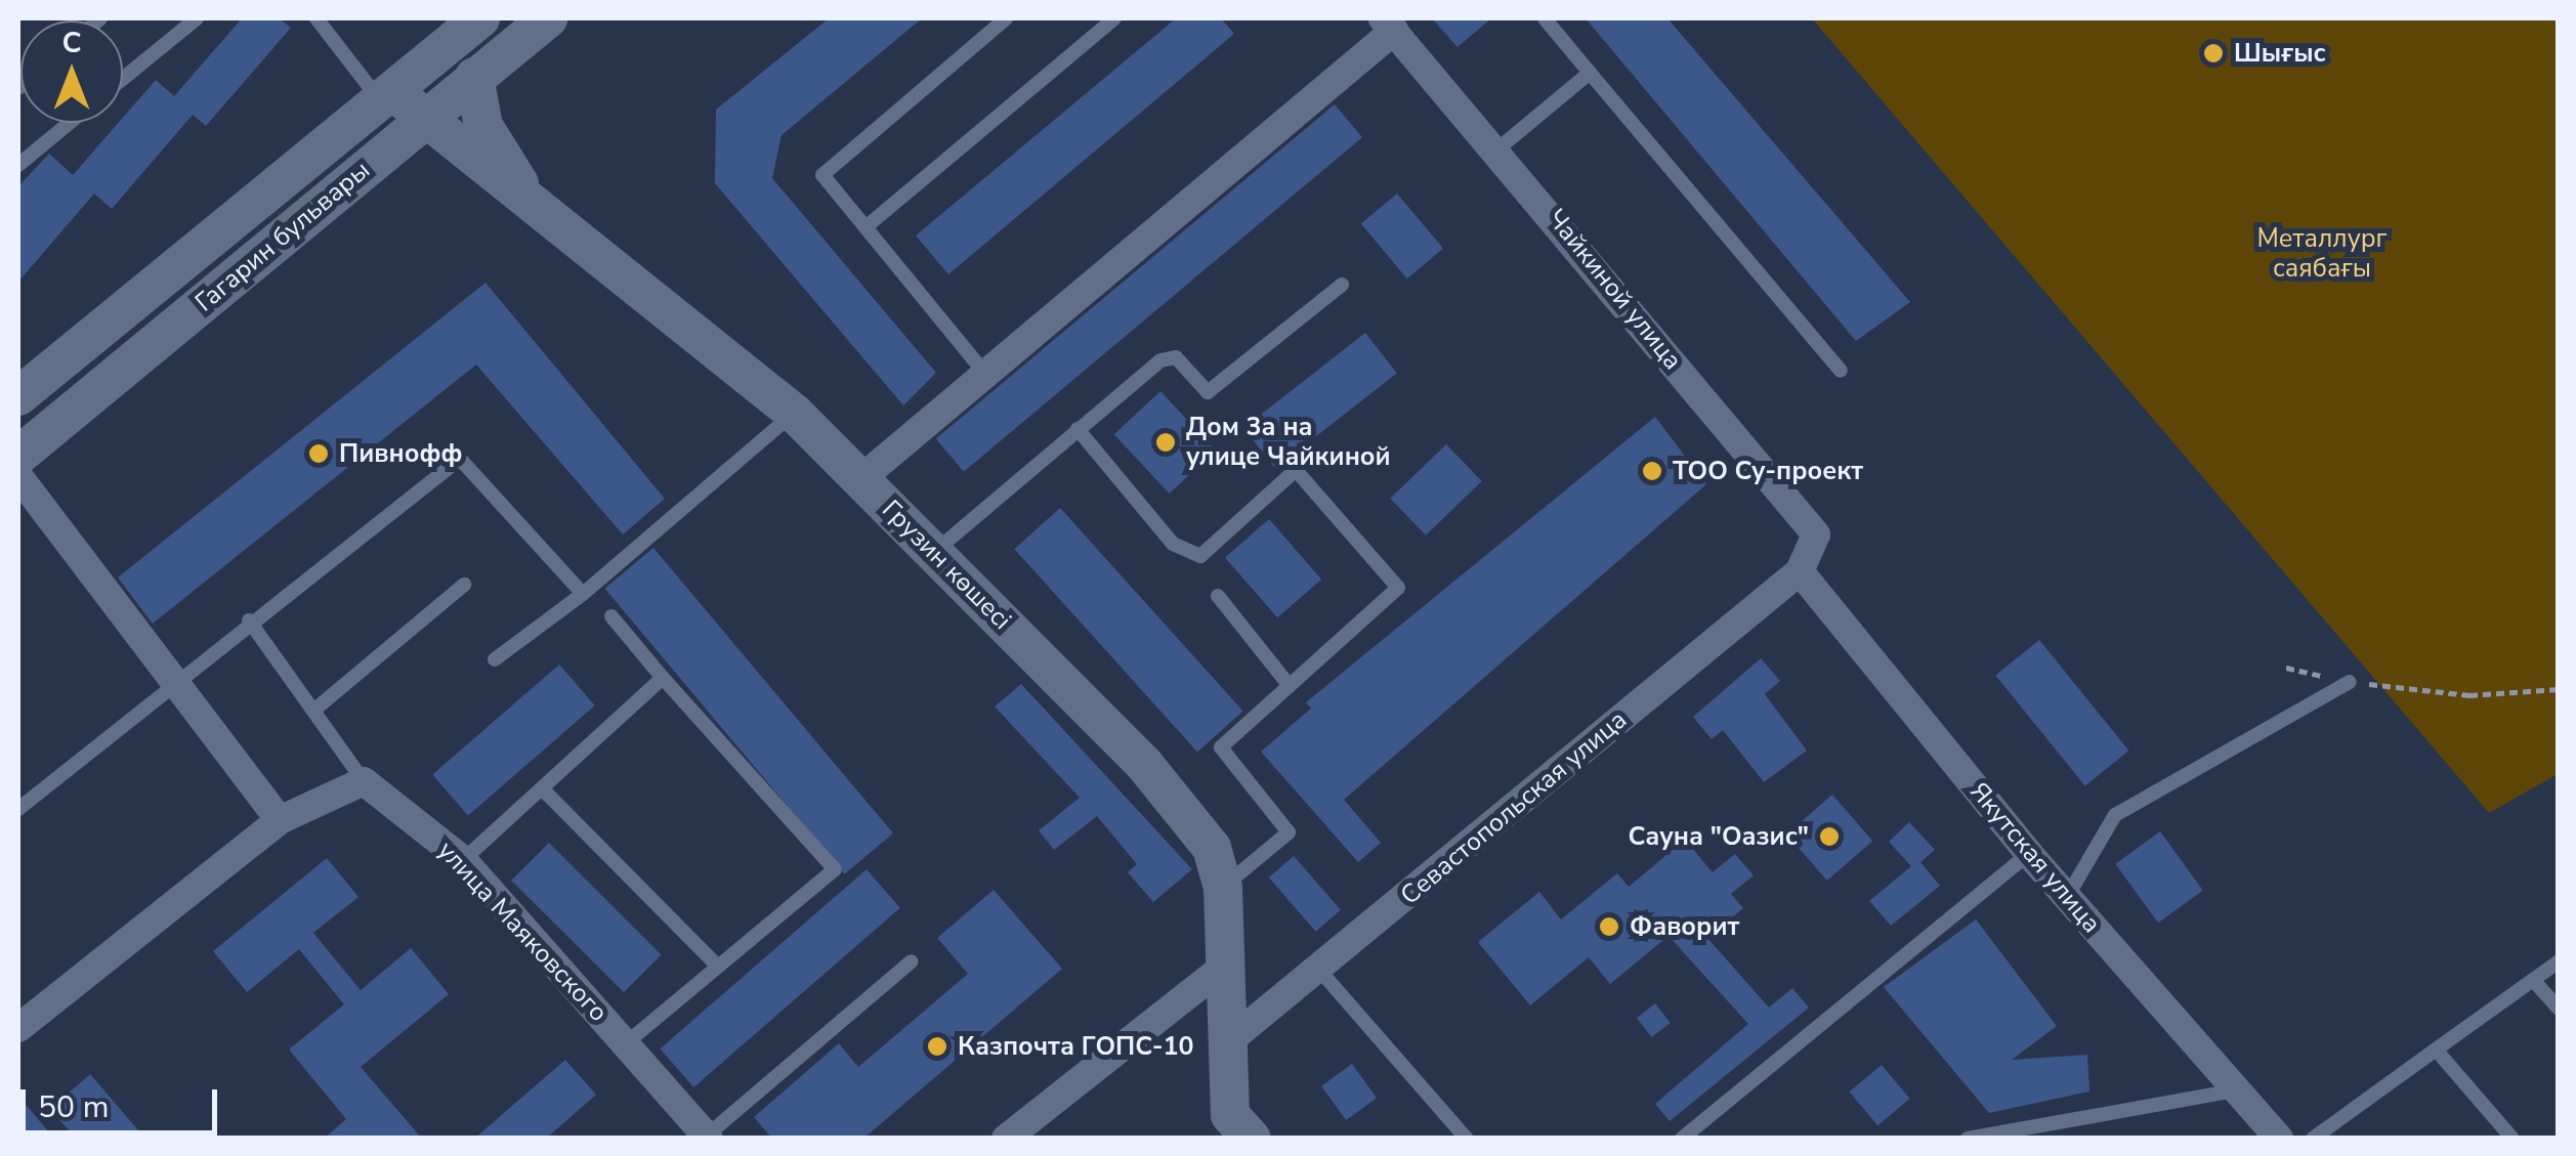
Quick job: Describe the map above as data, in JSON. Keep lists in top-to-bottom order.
{
  "streets": {
    "street": [
      "Гагарин бульвары",
      "Чайкиной улица",
      "Грузин көшесі",
      "Севастопольская улица",
      "Якутская улица",
      "улица Маяковского"
    ]
  },
  "crossings": [
    ["Гагарин бульвары", "Грузин көшесі"],
    ["Чайкиной улица", "Севастопольская улица"],
    ["Чайкиной улица", "Якутская улица"],
    ["Грузин көшесі", "Севастопольская улица"],
    ["Севастопольская улица", "Якутская улица"]
  ],
  "parks": ["Металлург саябағы"],
  "places": [
    "Шығыс",
    "Дом 3а на улице Чайкиной",
    "Пивнофф",
    "ТОО Су-проект",
    "Сауна \"Оазис\"",
    "Фаворит",
    "Казпочта ГОПС-10"
  ],
  "scale_bar": "50 m",
  "north": "top"
}
